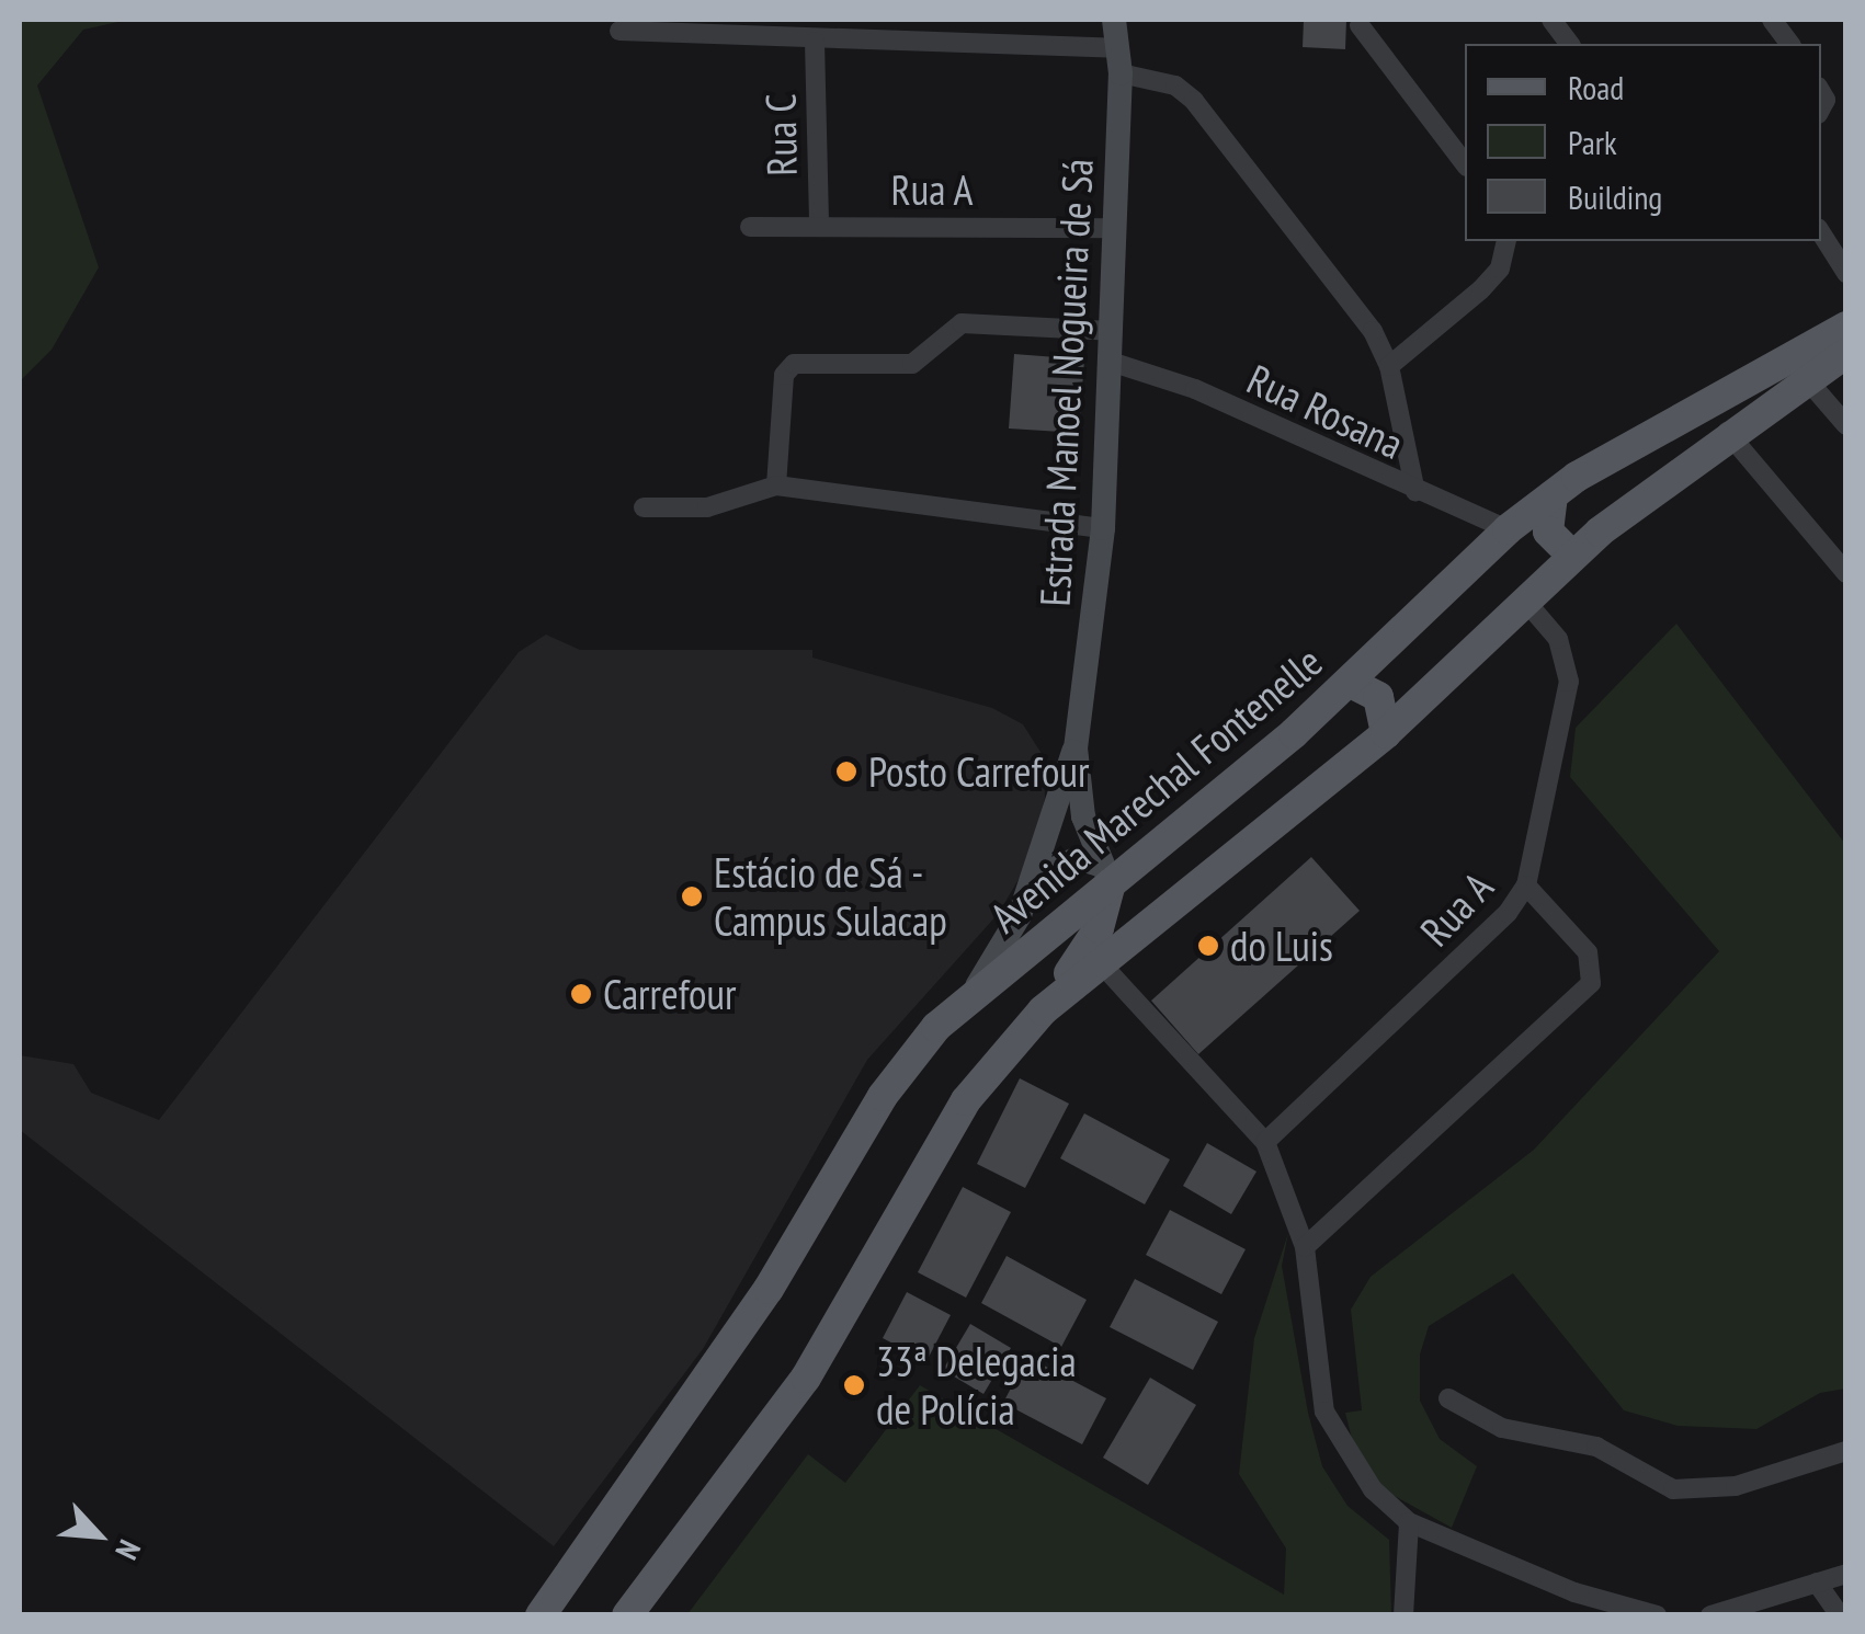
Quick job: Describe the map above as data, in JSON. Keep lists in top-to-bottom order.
{
  "streets": {
    "main road": ["Estrada Manoel Nogueira de Sá", "Avenida Marechal Fontenelle"],
    "street": ["Rua C", "Rua A", "Rua Rosana"]
  },
  "crossings": [
    ["Rua C", "Rua A"],
    ["Rua A", "Estrada Manoel Nogueira de Sá"],
    ["Estrada Manoel Nogueira de Sá", "Rua Rosana"],
    ["Estrada Manoel Nogueira de Sá", "Avenida Marechal Fontenelle"],
    ["Rua Rosana", "Avenida Marechal Fontenelle"]
  ],
  "places": [
    "Posto Carrefour",
    "Estácio de Sá - Campus Sulacap",
    "do Luis",
    "Carrefour",
    "33ª Delegacia de Polícia"
  ],
  "legend": ["Road", "Park", "Building"],
  "north": "bottom right"
}
